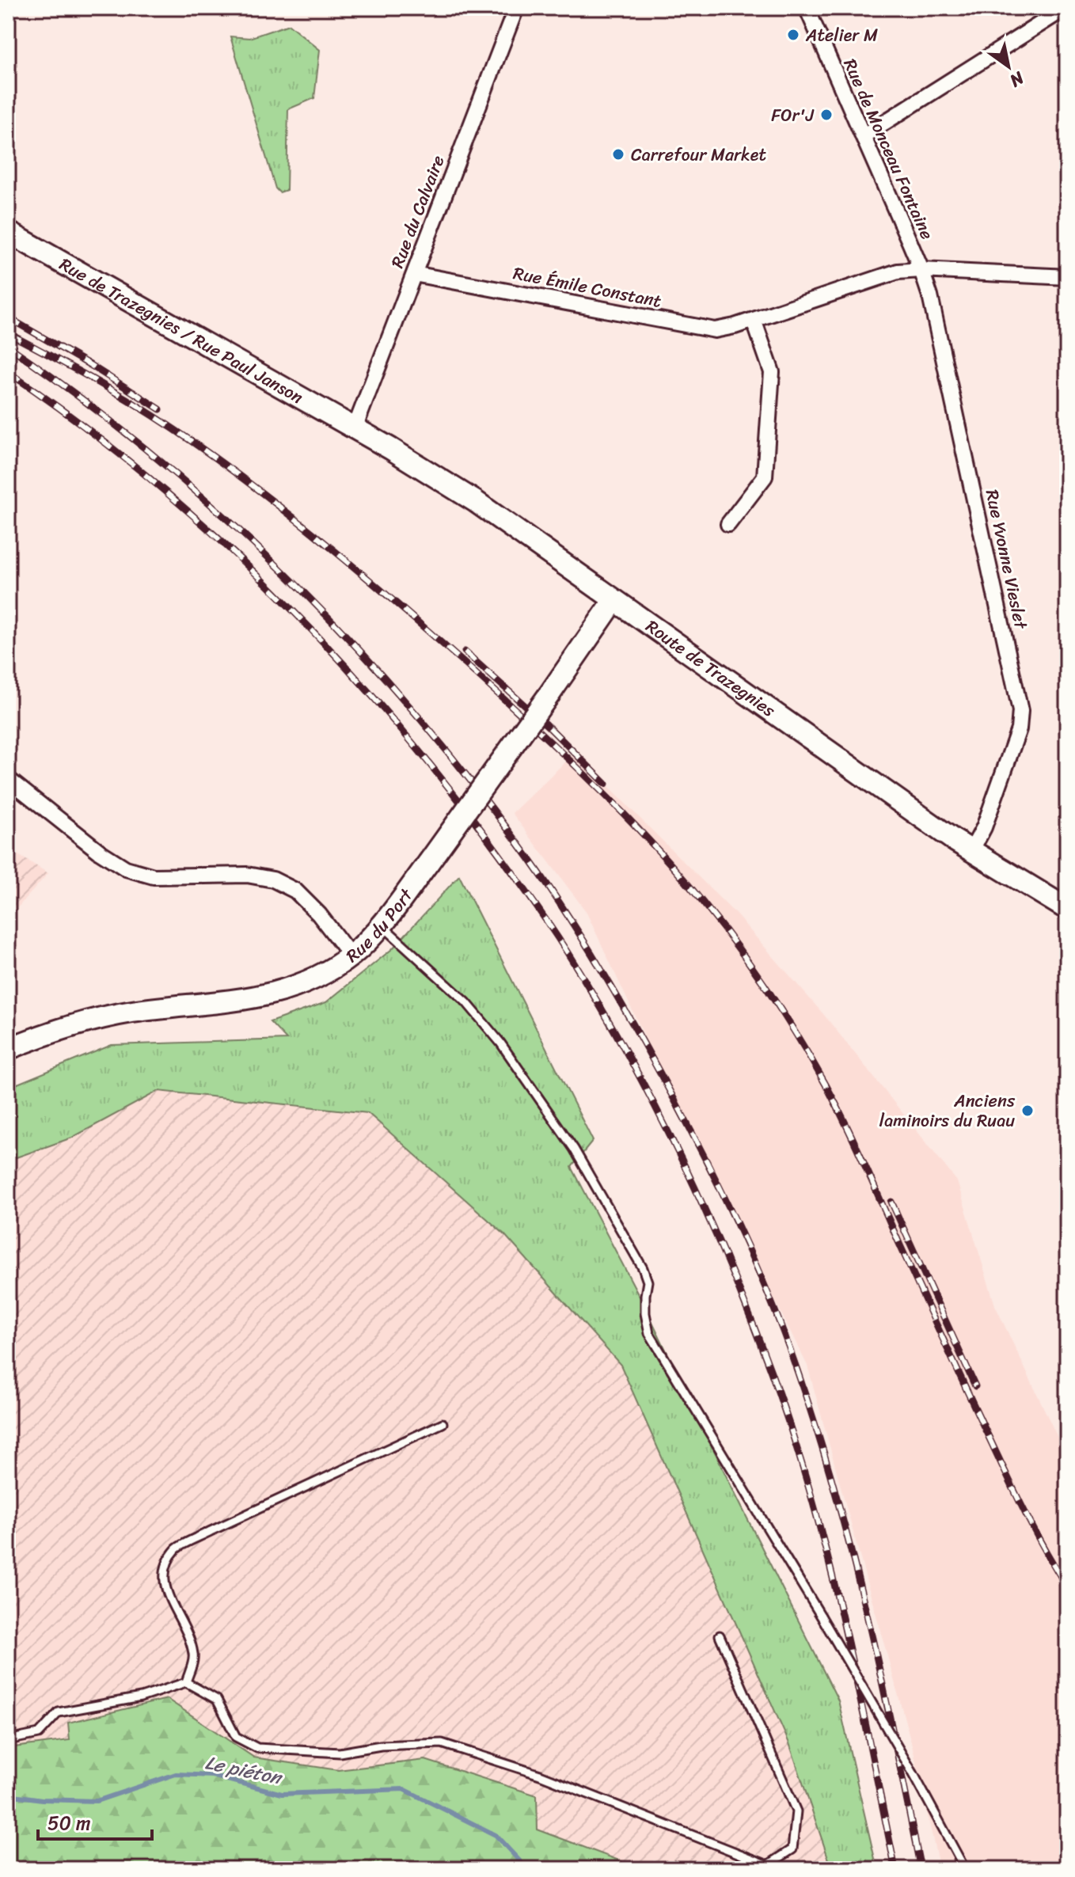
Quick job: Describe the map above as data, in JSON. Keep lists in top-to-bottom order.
{
  "streets": {
    "main road": ["Rue de Trazegnies / Rue Paul Janson", "Route de Trazegnies", "Rue du Port"],
    "street": [
      "Rue de Monceau Fontaine",
      "Rue du Calvaire",
      "Rue Émile Constant",
      "Rue Yvonne Vieslet"
    ]
  },
  "crossings": [
    ["Rue de Monceau Fontaine", "Rue Émile Constant"],
    ["Rue de Monceau Fontaine", "Rue Yvonne Vieslet"],
    ["Rue du Calvaire", "Rue Émile Constant"],
    ["Rue du Calvaire", "Rue de Trazegnies / Rue Paul Janson"],
    ["Rue du Calvaire", "Route de Trazegnies"],
    ["Rue Émile Constant", "Rue Yvonne Vieslet"],
    ["Rue de Trazegnies / Rue Paul Janson", "Route de Trazegnies"],
    ["Rue Yvonne Vieslet", "Route de Trazegnies"],
    ["Route de Trazegnies", "Rue du Port"]
  ],
  "water": ["Le piéton"],
  "places": [
    "Atelier M",
    "FOr'J",
    "Carrefour Market",
    "Anciens laminoirs du Ruau"
  ],
  "scale_bar": "50 m",
  "north": "bottom right"
}
